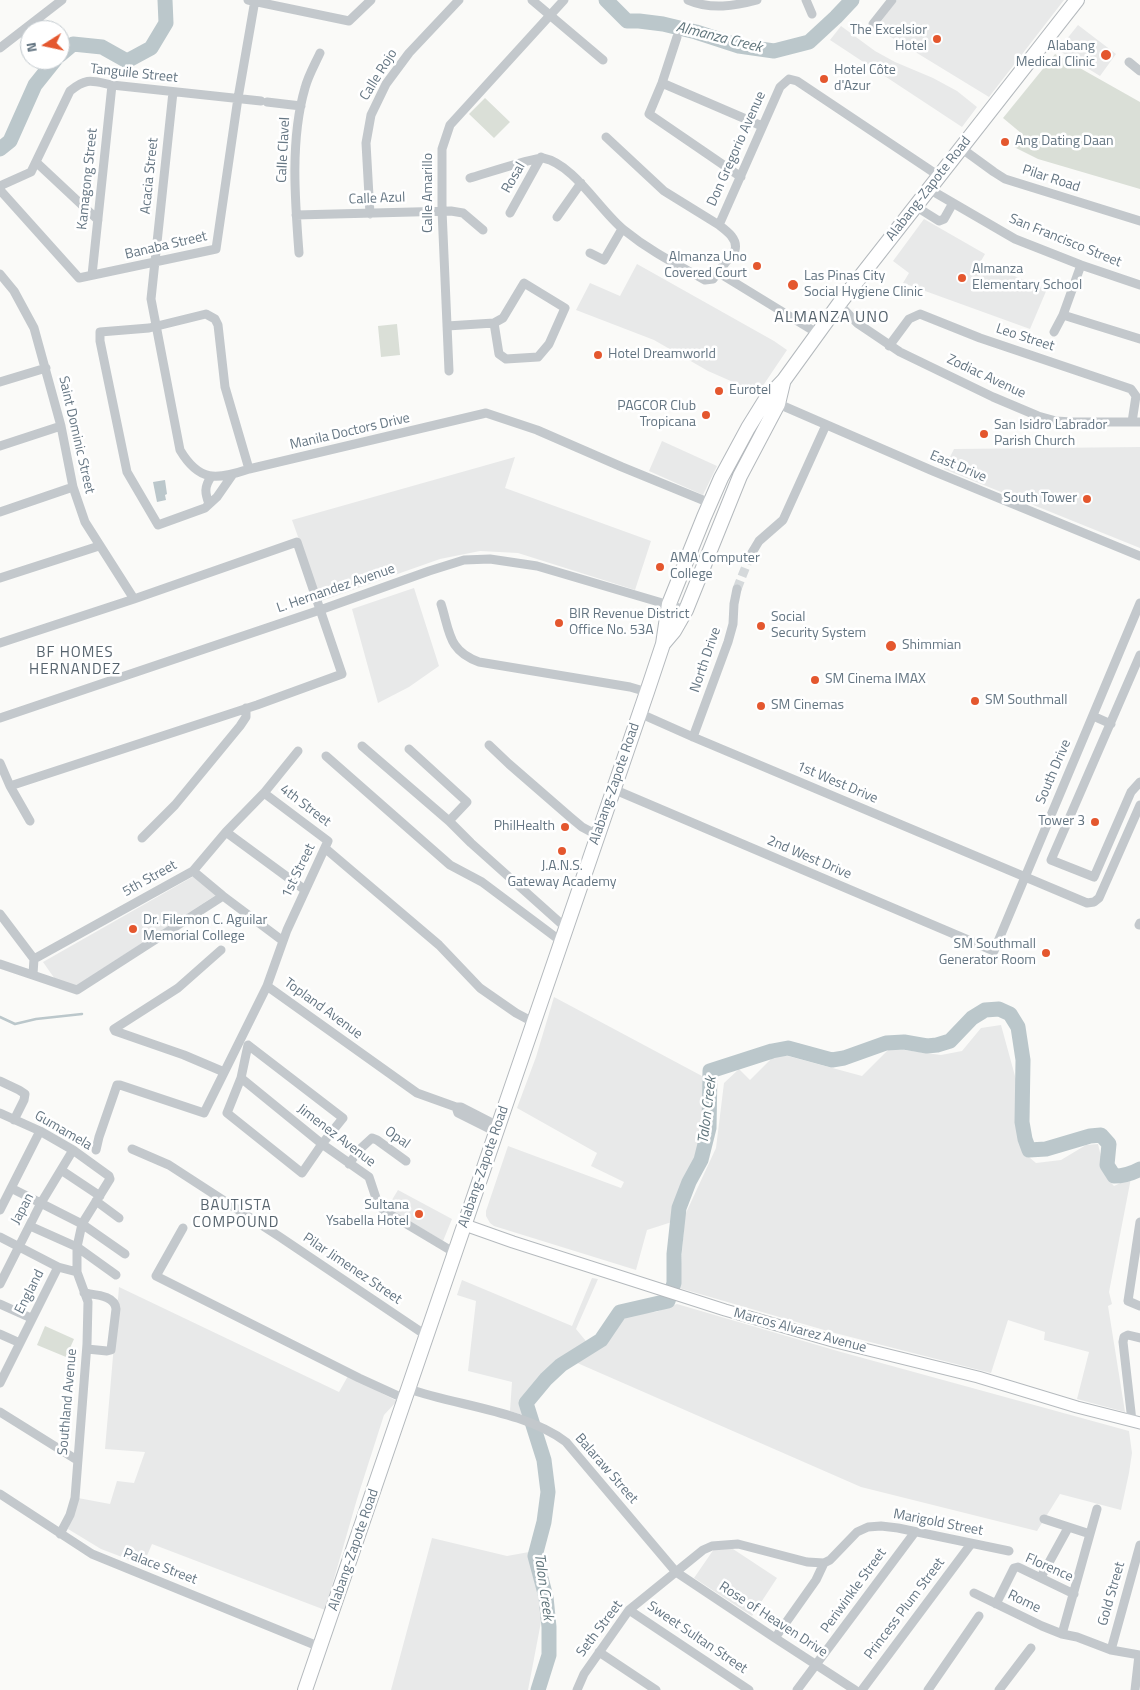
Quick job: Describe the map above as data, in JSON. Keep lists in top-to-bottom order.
{
  "streets": {
    "highway": ["Alabang-Zapote Road"],
    "main road": ["Marcos Alvarez Avenue"],
    "street": [
      "Tanguile Street",
      "Calle Rojo",
      "Don Gregorio Avenue",
      "Calle Clavel",
      "Acacia Street",
      "Rosal",
      "Kamagong Street",
      "Pilar Road",
      "Calle Amarillo",
      "Calle Azul",
      "San Francisco Street",
      "Banaba Street",
      "Leo Street",
      "Zodiac Avenue",
      "Manila Doctors Drive",
      "Saint Dominic Street",
      "East Drive",
      "L. Hernandez Avenue",
      "North Drive",
      "South Drive",
      "1st West Drive",
      "4th Street",
      "2nd West Drive",
      "1st Street",
      "5th Street",
      "Topland Avenue",
      "Gumamela",
      "Jimenez Avenue",
      "Opal",
      "Japan",
      "Pilar Jimenez Street",
      "England",
      "Southland Avenue",
      "Balaraw Street",
      "Marigold Street",
      "Palace Street",
      "Florence",
      "Periwinkle Street",
      "Gold Street",
      "Rome",
      "Princess Plum Street",
      "Rose of Heaven Drive",
      "Seth Street",
      "Sweet Sultan Street"
    ]
  },
  "crossings": [
    ["Tanguile Street", "Calle Clavel"],
    ["Tanguile Street", "Acacia Street"],
    ["Tanguile Street", "Kamagong Street"],
    ["Tanguile Street", "Banaba Street"],
    ["Calle Rojo", "Calle Azul"],
    ["Don Gregorio Avenue", "Alabang-Zapote Road"],
    ["Calle Clavel", "Calle Azul"],
    ["Acacia Street", "Banaba Street"],
    ["Kamagong Street", "Banaba Street"],
    ["Pilar Road", "Alabang-Zapote Road"],
    ["Alabang-Zapote Road", "San Francisco Street"],
    ["Alabang-Zapote Road", "Zodiac Avenue"],
    ["Alabang-Zapote Road", "Manila Doctors Drive"],
    ["Alabang-Zapote Road", "East Drive"],
    ["Alabang-Zapote Road", "L. Hernandez Avenue"],
    ["Alabang-Zapote Road", "1st West Drive"],
    ["Alabang-Zapote Road", "4th Street"],
    ["Alabang-Zapote Road", "2nd West Drive"],
    ["Alabang-Zapote Road", "Topland Avenue"],
    ["Alabang-Zapote Road", "Jimenez Avenue"],
    ["Alabang-Zapote Road", "Pilar Jimenez Street"],
    ["Alabang-Zapote Road", "Marcos Alvarez Avenue"],
    ["Alabang-Zapote Road", "Balaraw Street"],
    ["Alabang-Zapote Road", "Palace Street"],
    ["Calle Amarillo", "Calle Azul"],
    ["Leo Street", "Zodiac Avenue"],
    ["North Drive", "1st West Drive"],
    ["South Drive", "1st West Drive"],
    ["South Drive", "2nd West Drive"],
    ["4th Street", "1st Street"],
    ["4th Street", "5th Street"],
    ["1st Street", "Topland Avenue"],
    ["Gumamela", "Japan"],
    ["Gumamela", "Southland Avenue"],
    ["Jimenez Avenue", "Opal"],
    ["Southland Avenue", "Palace Street"],
    ["Balaraw Street", "Rose of Heaven Drive"],
    ["Balaraw Street", "Seth Street"],
    ["Marigold Street", "Periwinkle Street"],
    ["Marigold Street", "Princess Plum Street"],
    ["Florence", "Rome"],
    ["Periwinkle Street", "Rose of Heaven Drive"],
    ["Gold Street", "Rome"],
    ["Rose of Heaven Drive", "Seth Street"],
    ["Seth Street", "Sweet Sultan Street"]
  ],
  "districts": ["ALMANZA UNO", "BF HOMES HERNANDEZ", "BAUTISTA COMPOUND"],
  "water": ["Almanza Creek", "Talon Creek"],
  "places": [
    "The Excelsior Hotel",
    "Alabang Medical Clinic",
    "Hotel Côte d'Azur",
    "Ang Dating Daan",
    "Almanza Uno Covered Court",
    "Almanza Elementary School",
    "Las Pinas City Social Hygiene Clinic",
    "Hotel Dreamworld",
    "Eurotel",
    "PAGCOR Club Tropicana",
    "San Isidro Labrador Parish Church",
    "South Tower",
    "AMA Computer College",
    "BIR Revenue District Office No. 53A",
    "Social Security System",
    "Shimmian",
    "SM Cinema IMAX",
    "SM Southmall",
    "SM Cinemas",
    "Tower 3",
    "PhilHealth",
    "J.A.N.S. Gateway Academy",
    "Dr. Filemon C. Aguilar Memorial College",
    "SM Southmall Generator Room",
    "Sultana Ysabella Hotel"
  ],
  "north": "left"
}
